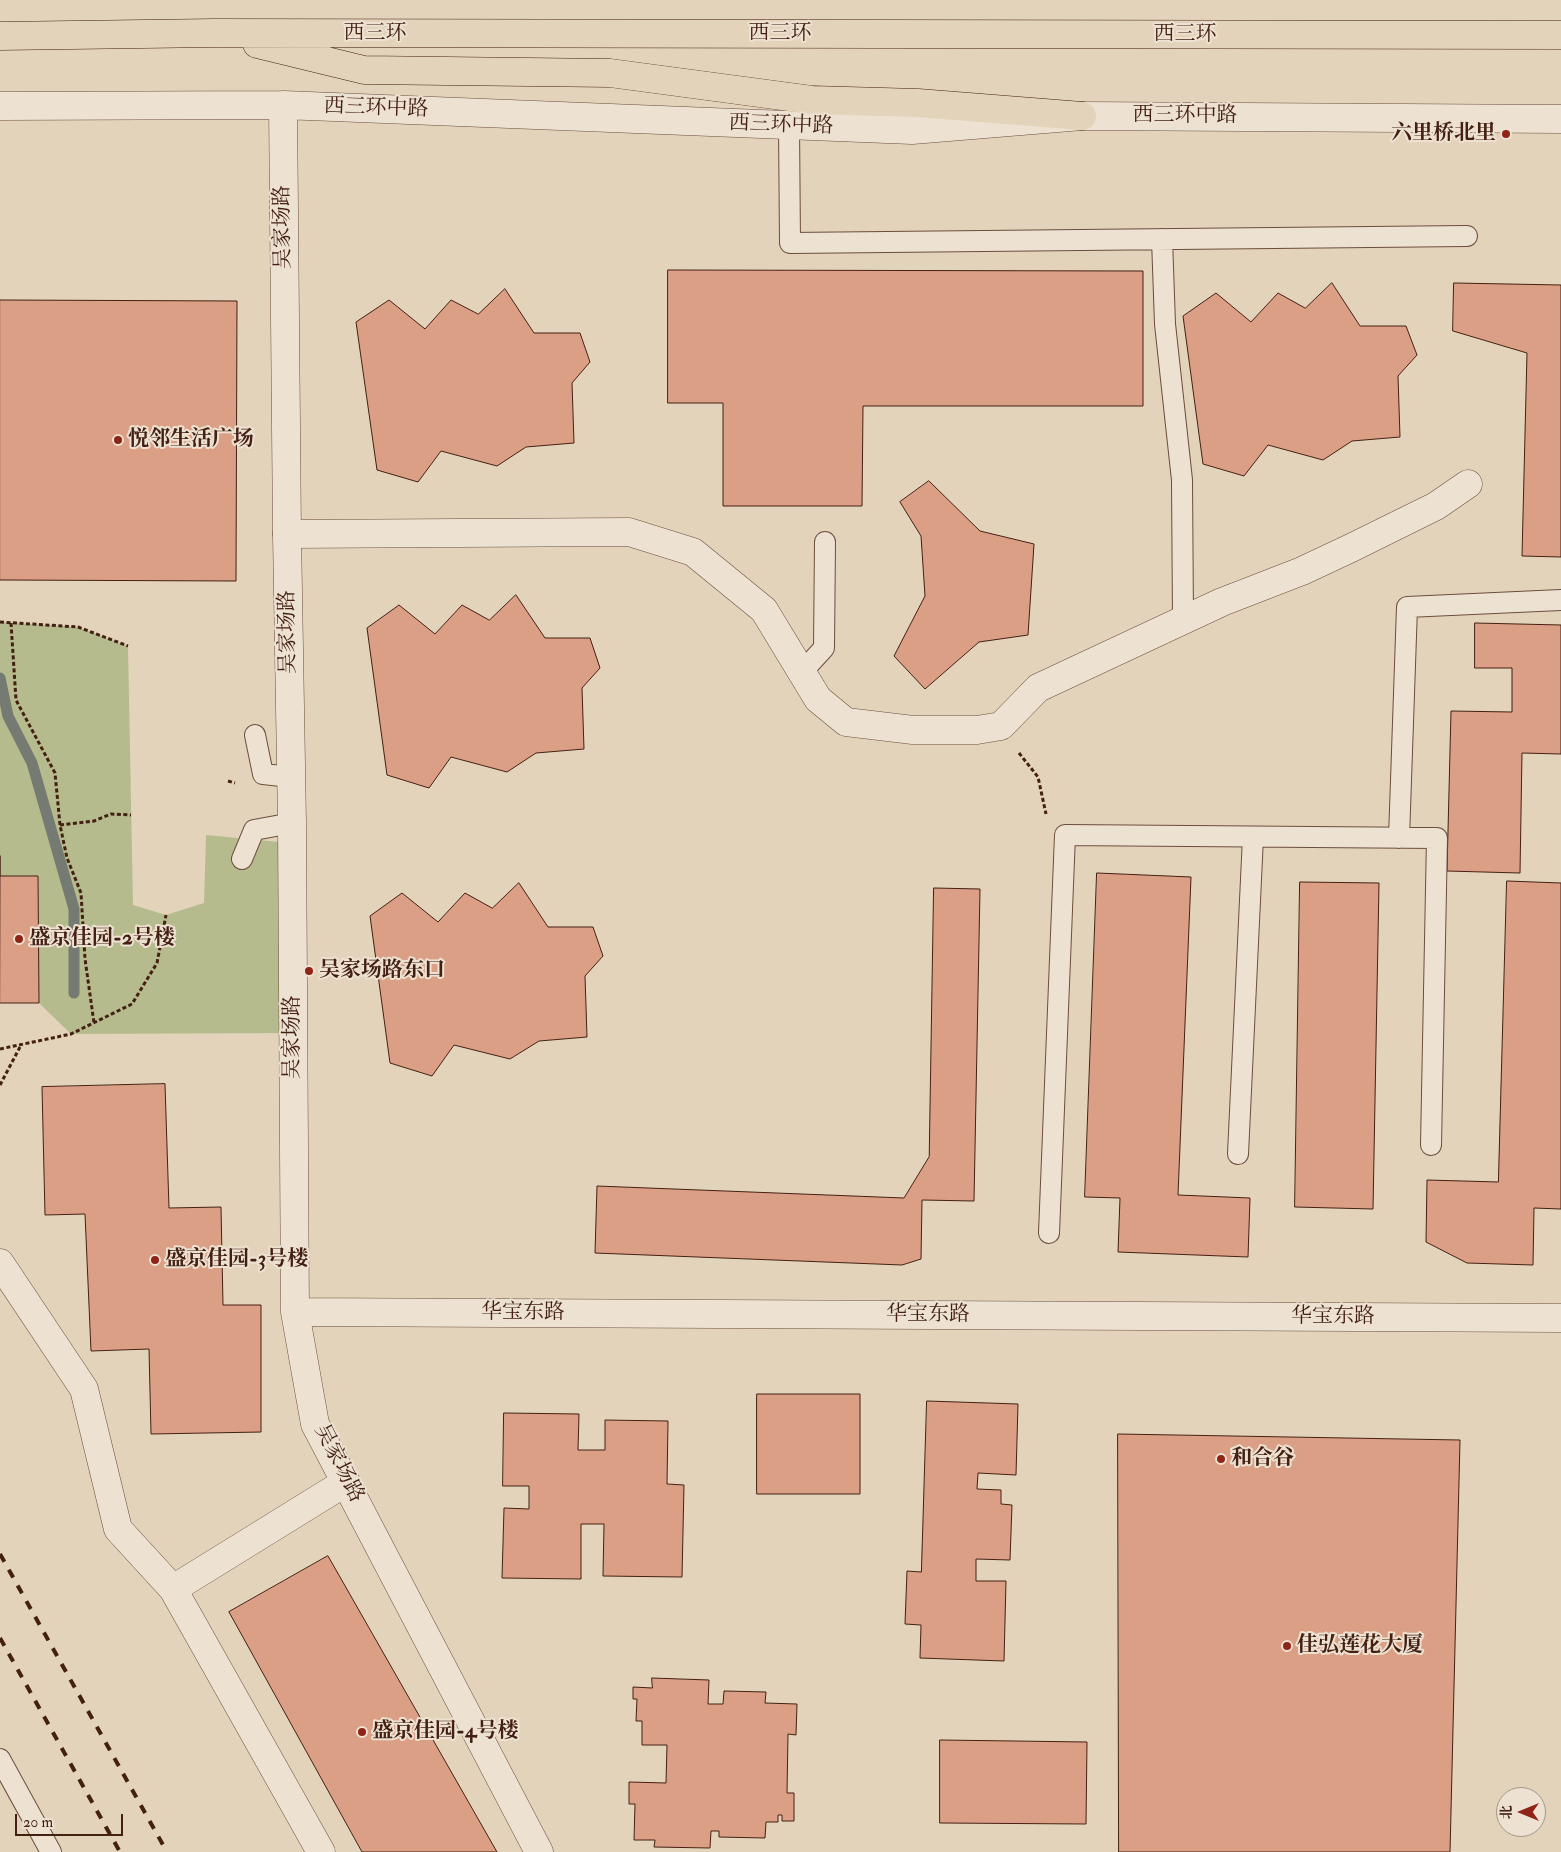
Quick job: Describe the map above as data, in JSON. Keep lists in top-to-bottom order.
{
  "streets": {
    "highway": ["西三环"],
    "street": ["西三环中路", "吴家场路", "华宝东路"]
  },
  "crossings": [
    ["西三环中路", "吴家场路"],
    ["吴家场路", "华宝东路"]
  ],
  "places": [
    "六里桥北里",
    "悦邻生活广场",
    "盛京佳园-2号楼",
    "吴家场路东口",
    "盛京佳园-3号楼",
    "和合谷",
    "佳弘莲花大厦",
    "盛京佳园-4号楼"
  ],
  "scale_bar": "20 m",
  "north": "left"
}
